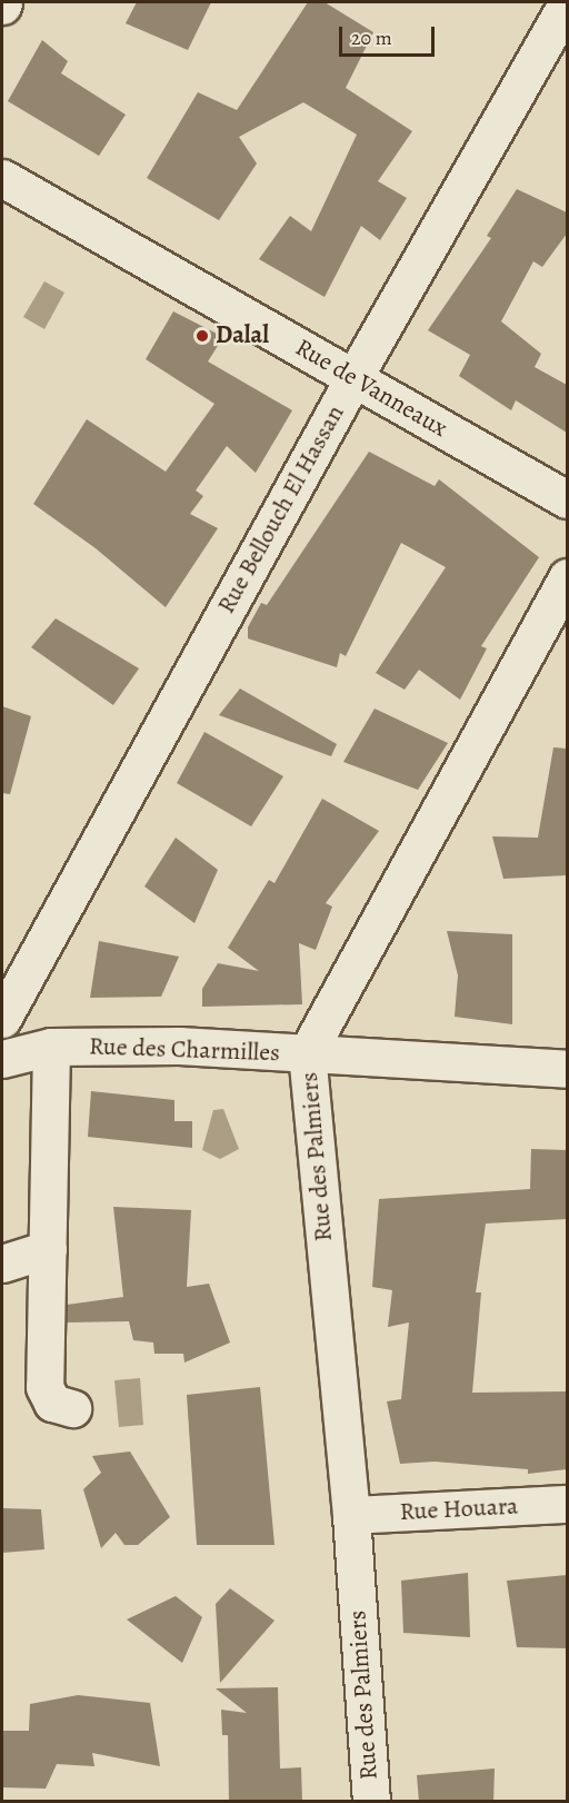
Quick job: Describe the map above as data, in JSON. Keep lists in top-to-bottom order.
{
  "streets": {
    "street": [
      "Rue de Vanneaux",
      "Rue Bellouch El Hassan",
      "Rue des Charmilles",
      "Rue des Palmiers",
      "Rue Houara"
    ]
  },
  "crossings": [
    ["Rue de Vanneaux", "Rue Bellouch El Hassan"],
    ["Rue des Charmilles", "Rue des Palmiers"],
    ["Rue des Palmiers", "Rue Houara"]
  ],
  "places": ["Dalal"],
  "scale_bar": "20 m"
}
